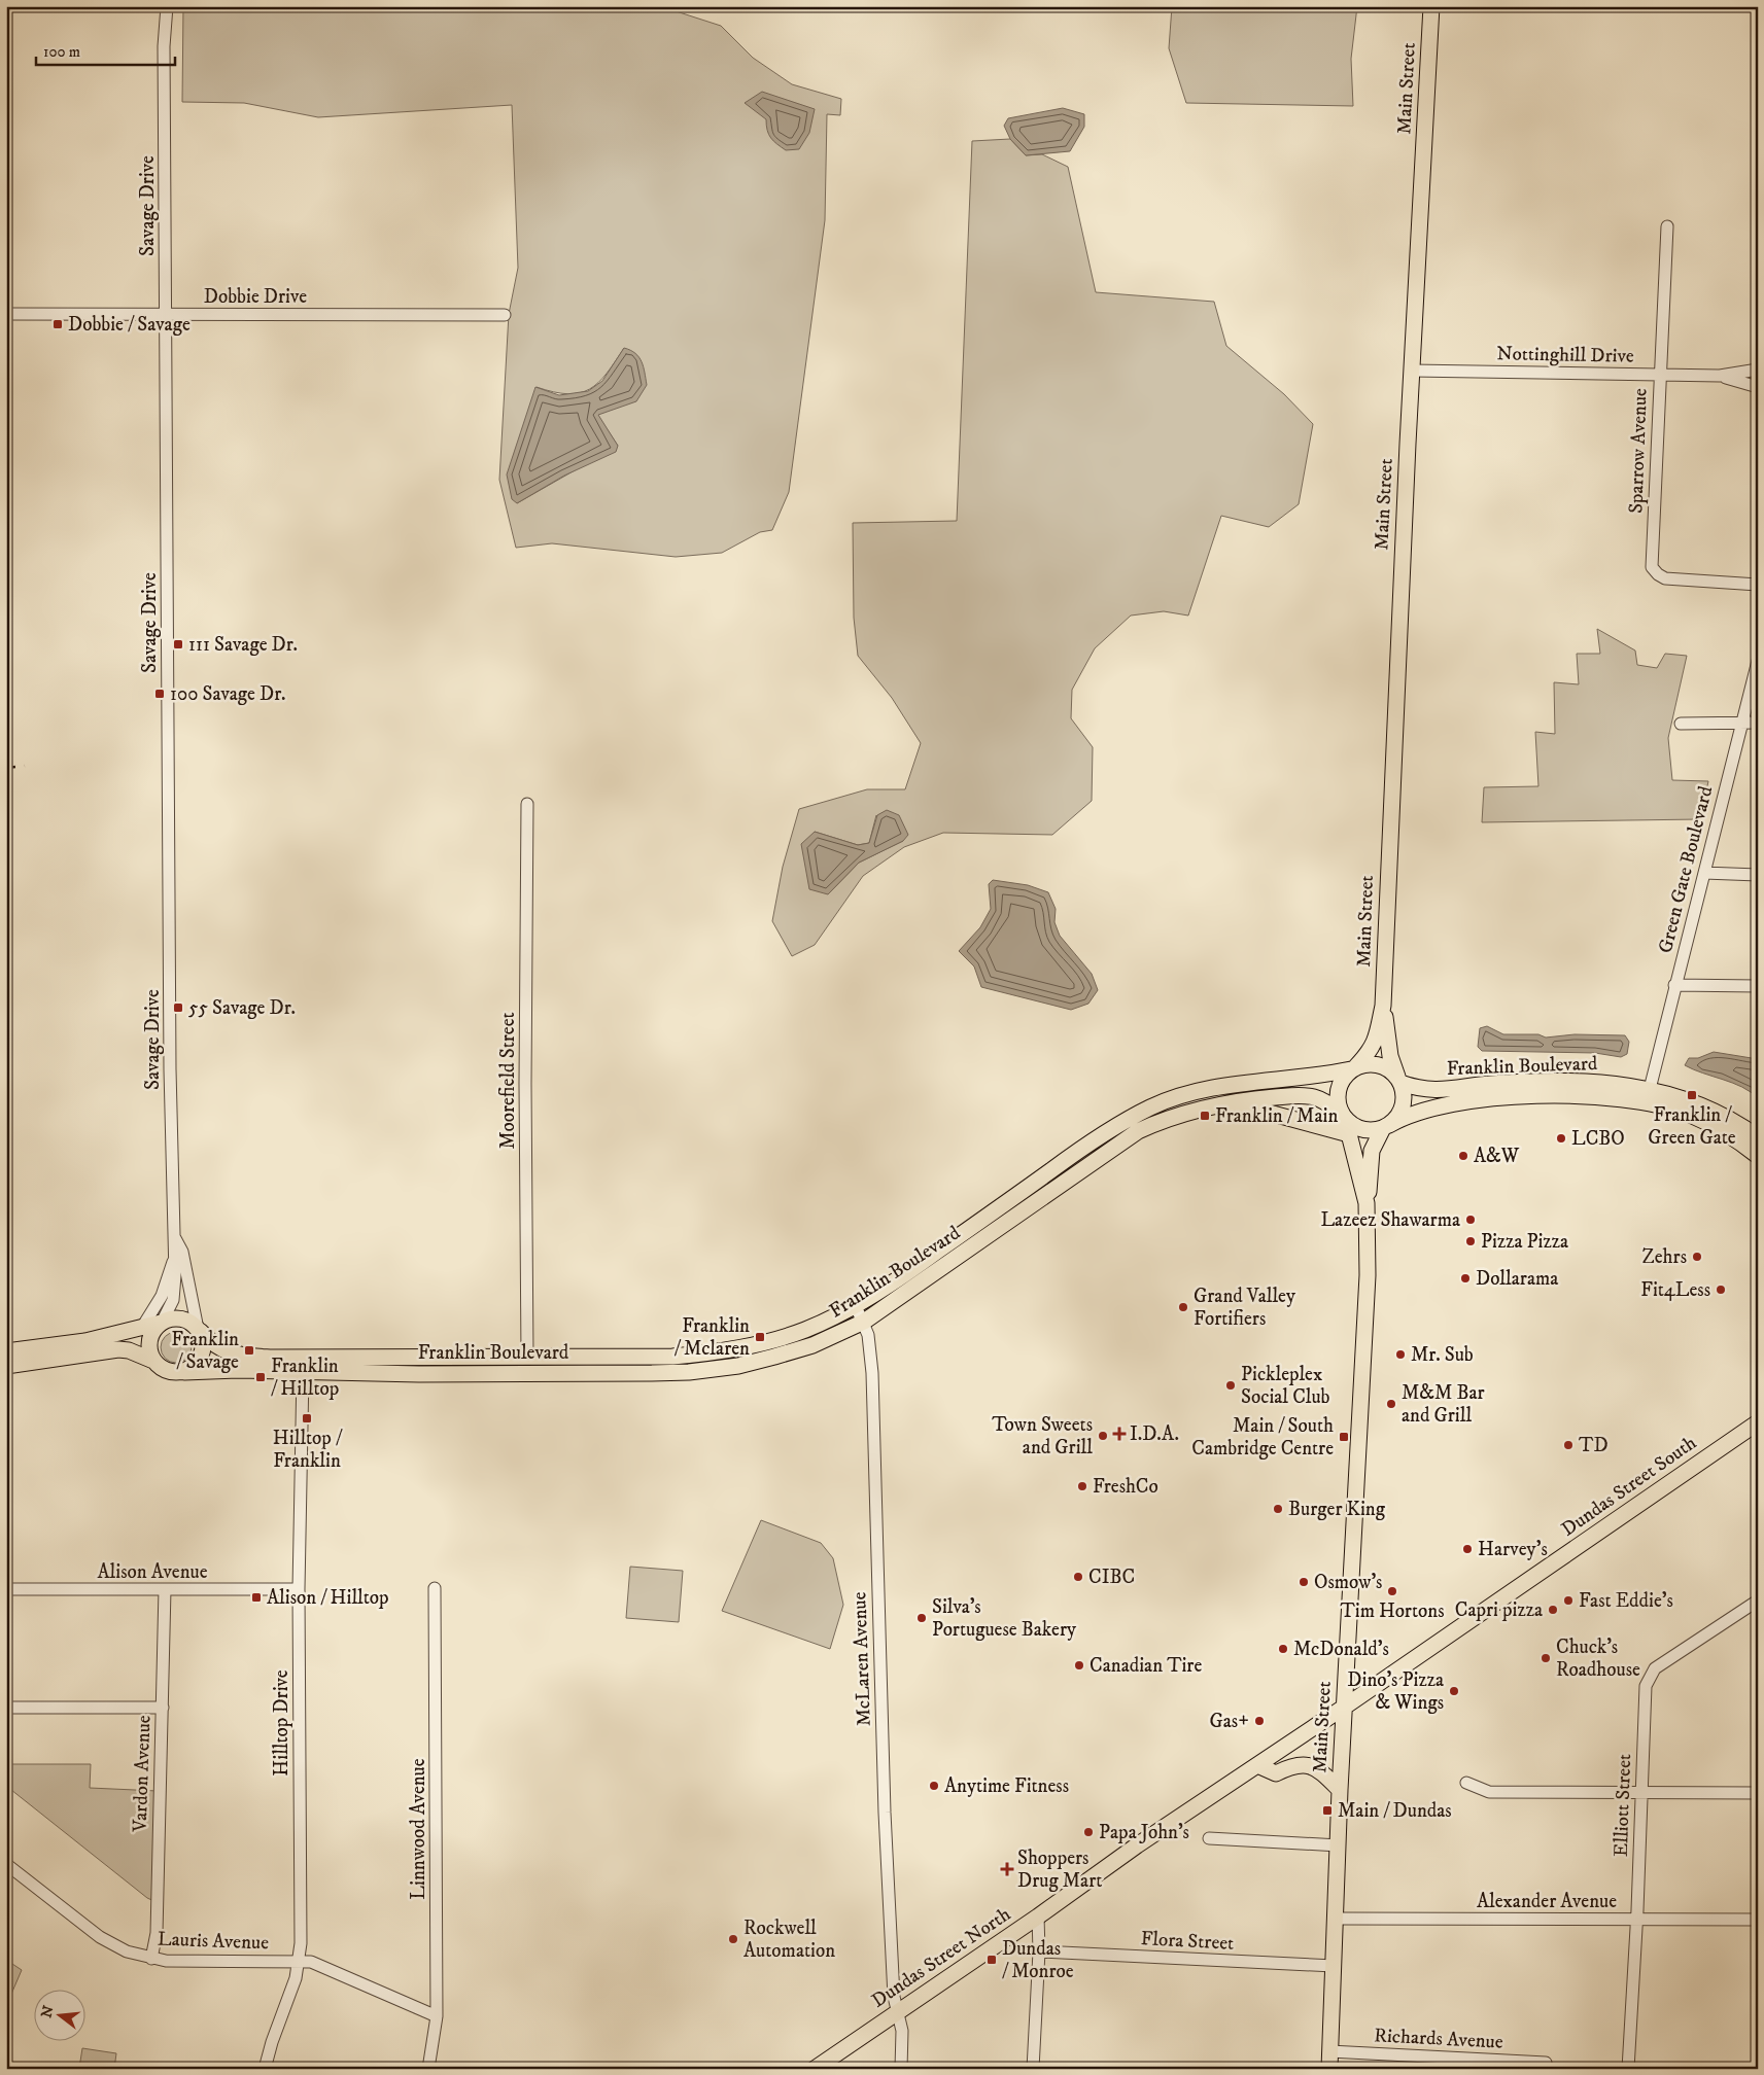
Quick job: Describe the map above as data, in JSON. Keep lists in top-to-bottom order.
{
  "streets": {
    "main road": [
      "Main Street",
      "Franklin Boulevard",
      "Dundas Street South",
      "Dundas Street North"
    ],
    "street": [
      "Savage Drive",
      "Dobbie Drive",
      "Nottinghill Drive",
      "Sparrow Avenue",
      "Green Gate Boulevard",
      "Moorefield Street",
      "Alison Avenue",
      "McLaren Avenue",
      "Hilltop Drive",
      "Vardon Avenue",
      "Elliott Street",
      "Linnwood Avenue",
      "Alexander Avenue",
      "Lauris Avenue",
      "Flora Street",
      "Richards Avenue"
    ]
  },
  "crossings": [
    ["Main Street", "Nottinghill Drive"],
    ["Main Street", "Franklin Boulevard"],
    ["Main Street", "Dundas Street South"],
    ["Main Street", "Alexander Avenue"],
    ["Main Street", "Flora Street"],
    ["Main Street", "Dundas Street North"],
    ["Main Street", "Richards Avenue"],
    ["Savage Drive", "Dobbie Drive"],
    ["Savage Drive", "Franklin Boulevard"],
    ["Nottinghill Drive", "Sparrow Avenue"],
    ["Green Gate Boulevard", "Franklin Boulevard"],
    ["Franklin Boulevard", "Moorefield Street"],
    ["Franklin Boulevard", "McLaren Avenue"],
    ["Franklin Boulevard", "Hilltop Drive"],
    ["Dundas Street South", "Dundas Street North"],
    ["Alison Avenue", "Hilltop Drive"],
    ["Alison Avenue", "Vardon Avenue"],
    ["McLaren Avenue", "Dundas Street North"],
    ["Hilltop Drive", "Lauris Avenue"],
    ["Vardon Avenue", "Lauris Avenue"],
    ["Elliott Street", "Alexander Avenue"],
    ["Linnwood Avenue", "Lauris Avenue"]
  ],
  "places": {
    "transit": [
      "Dobbie / Savage",
      "111 Savage Dr.",
      "100 Savage Dr.",
      "55 Savage Dr.",
      "Franklin / Green Gate",
      "Franklin / Main",
      "Franklin / Mclaren",
      "Franklin / Savage",
      "Franklin / Hilltop",
      "Hilltop / Franklin",
      "Main / South Cambridge Centre",
      "Alison / Hilltop",
      "Main / Dundas",
      "Dundas / Monroe"
    ],
    "other": [
      "LCBO",
      "A&W",
      "Lazeez Shawarma",
      "Pizza Pizza",
      "Zehrs",
      "Dollarama",
      "Fit4Less",
      "Grand Valley Fortifiers",
      "Mr. Sub",
      "Pickleplex Social Club",
      "M&M Bar and Grill",
      "Town Sweets and Grill",
      "TD",
      "FreshCo",
      "Burger King",
      "Harvey's",
      "CIBC",
      "Osmow's",
      "Tim Hortons",
      "Fast Eddie's",
      "Capri pizza",
      "Silva's Portuguese Bakery",
      "McDonald's",
      "Chuck's Roadhouse",
      "Canadian Tire",
      "Dino's Pizza & Wings",
      "Gas+",
      "Anytime Fitness",
      "Papa John's",
      "Rockwell Automation"
    ],
    "health": ["I.D.A.", "Shoppers Drug Mart"]
  },
  "scale_bar": "100 m",
  "north": "left"
}
